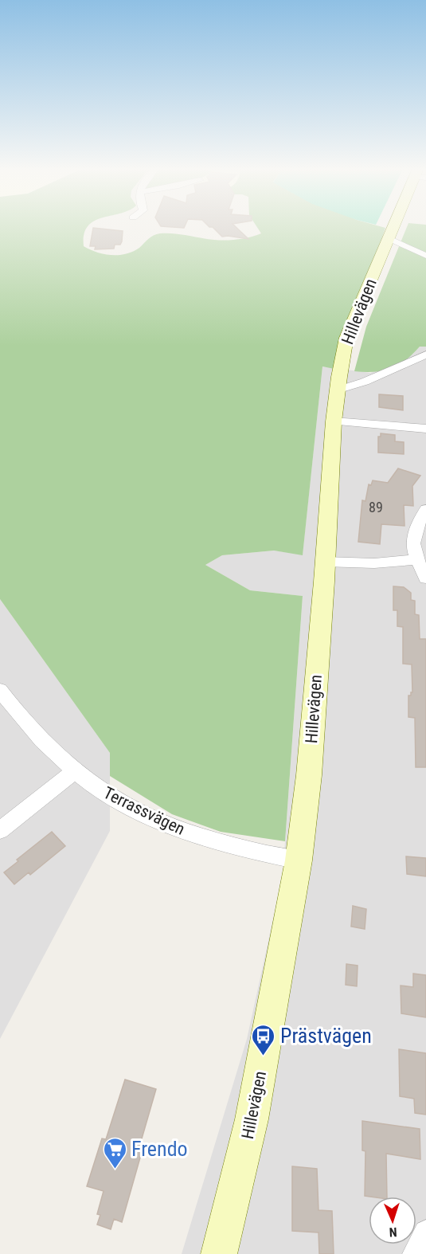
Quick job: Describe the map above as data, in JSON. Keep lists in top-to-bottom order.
{
  "streets": {
    "street": ["Hillevägen", "Terrassvägen"]
  },
  "crossings": [
    ["Hillevägen", "Terrassvägen"]
  ],
  "places": {
    "bus stop": ["Prästvägen"],
    "supermarket": ["Frendo"]
  },
  "house_numbers": ["89"],
  "north": "bottom"
}
